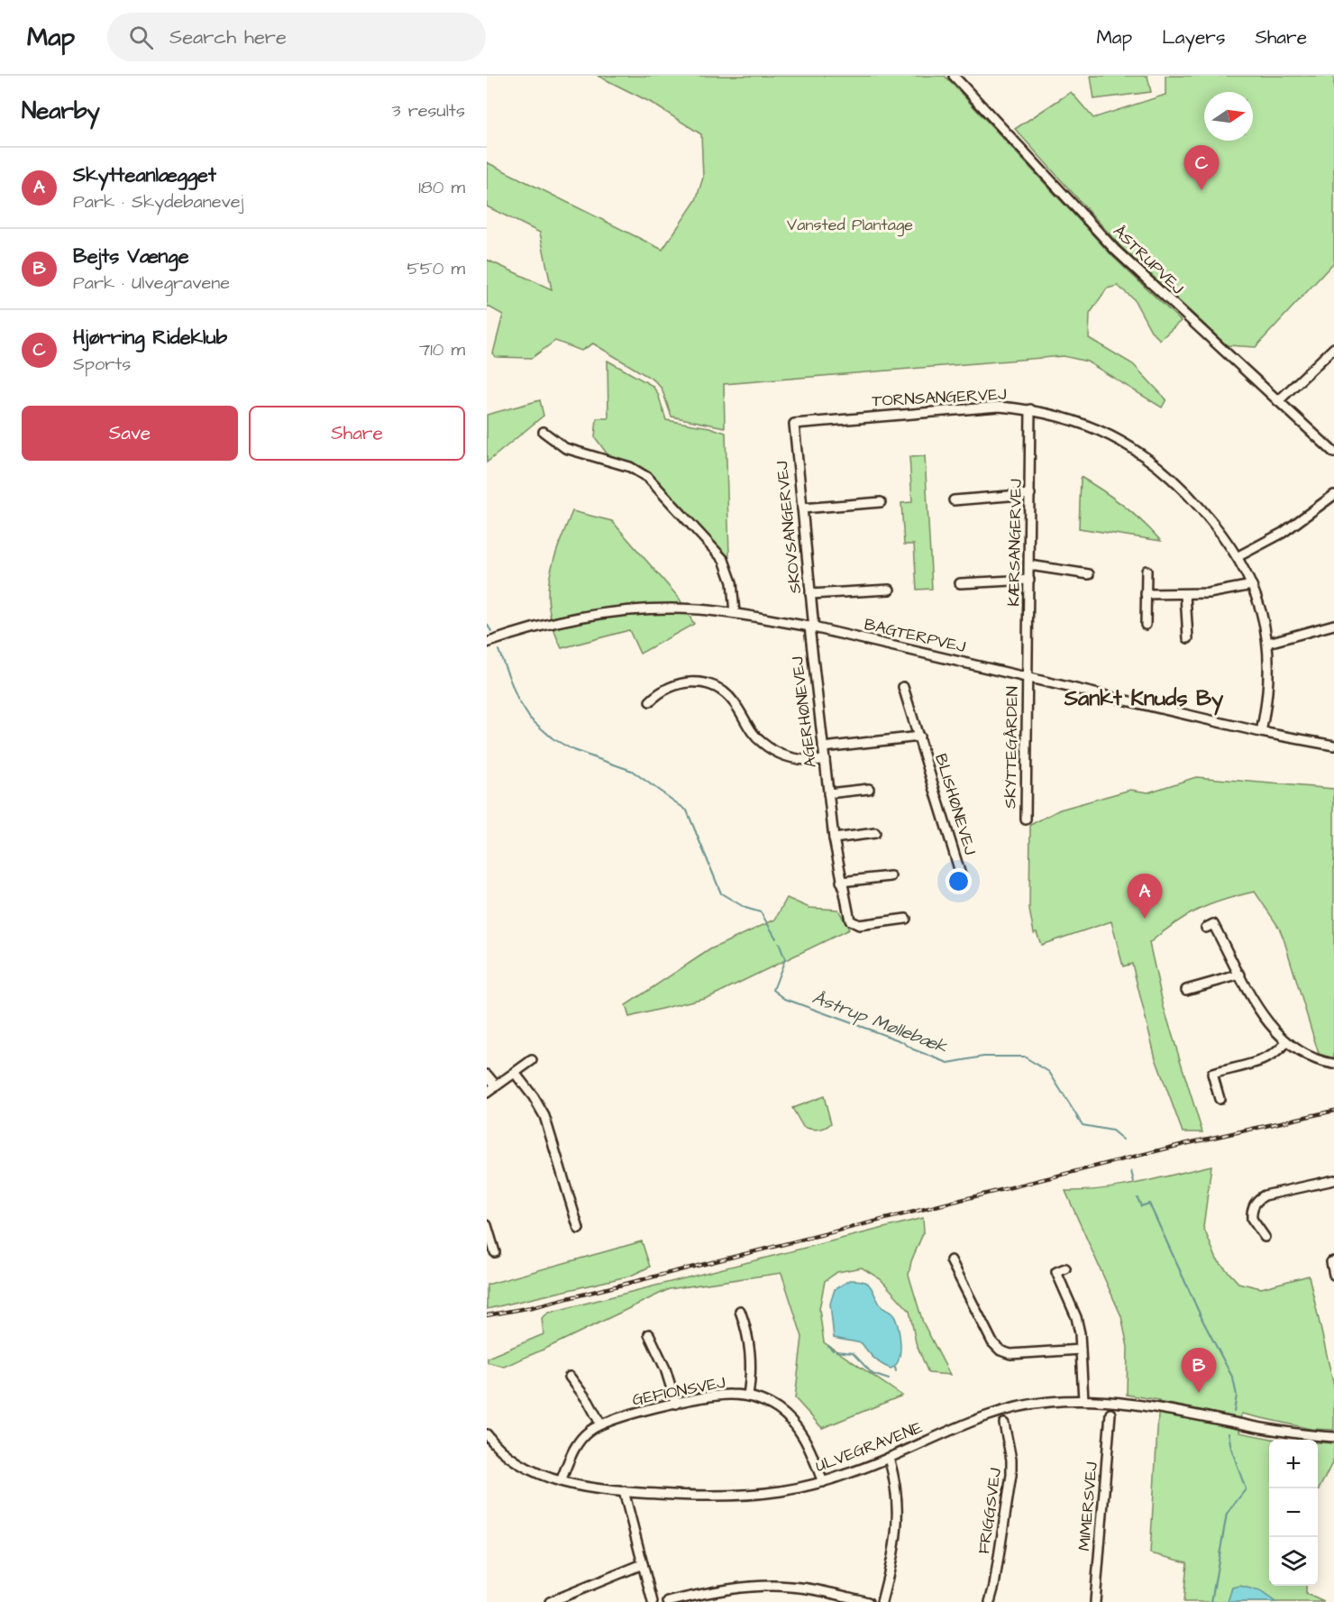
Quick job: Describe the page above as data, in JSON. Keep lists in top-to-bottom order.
{
  "streets": {
    "street": [
      "ÅSTRUPVEJ",
      "TORNSANGERVEJ",
      "SKOVSANGERVEJ",
      "KÆRSANGERVEJ",
      "BAGTERPVEJ",
      "AGERHØNEVEJ",
      "SKYTTEGÅRDEN",
      "BLISHØNEVEJ",
      "GEFIONSVEJ",
      "ULVEGRAVENE",
      "MIMERSVEJ",
      "FRIGGSVEJ"
    ]
  },
  "crossings": [
    ["TORNSANGERVEJ", "SKOVSANGERVEJ"],
    ["TORNSANGERVEJ", "KÆRSANGERVEJ"],
    ["TORNSANGERVEJ", "BAGTERPVEJ"],
    ["SKOVSANGERVEJ", "BAGTERPVEJ"],
    ["SKOVSANGERVEJ", "AGERHØNEVEJ"],
    ["KÆRSANGERVEJ", "BAGTERPVEJ"],
    ["KÆRSANGERVEJ", "SKYTTEGÅRDEN"],
    ["BAGTERPVEJ", "AGERHØNEVEJ"],
    ["BAGTERPVEJ", "SKYTTEGÅRDEN"],
    ["AGERHØNEVEJ", "BLISHØNEVEJ"],
    ["GEFIONSVEJ", "ULVEGRAVENE"]
  ],
  "districts": ["Sankt Knuds By"],
  "water": ["Åstrup Møllebæk"],
  "parks": ["Vansted Plantage"],
  "north": "right",
  "page": {
    "header": "Map",
    "search": "Search here",
    "nav": ["Map", "Layers", "Share"],
    "heading": ["Nearby", "3 results"],
    "pins": ["C", "A", "B"],
    "list": [
      {
        "mark": "A",
        "name": "Skytteanlægget",
        "note": "Park · Skydebanevej",
        "value": "180 m"
      },
      {
        "mark": "B",
        "name": "Bejts Vænge",
        "note": "Park · Ulvegravene",
        "value": "550 m"
      },
      {
        "mark": "C",
        "name": "Hjørring Rideklub",
        "note": "Sports",
        "value": "710 m"
      }
    ],
    "buttons": ["Save", "Share"],
    "map_buttons": ["+", "−"]
  }
}
